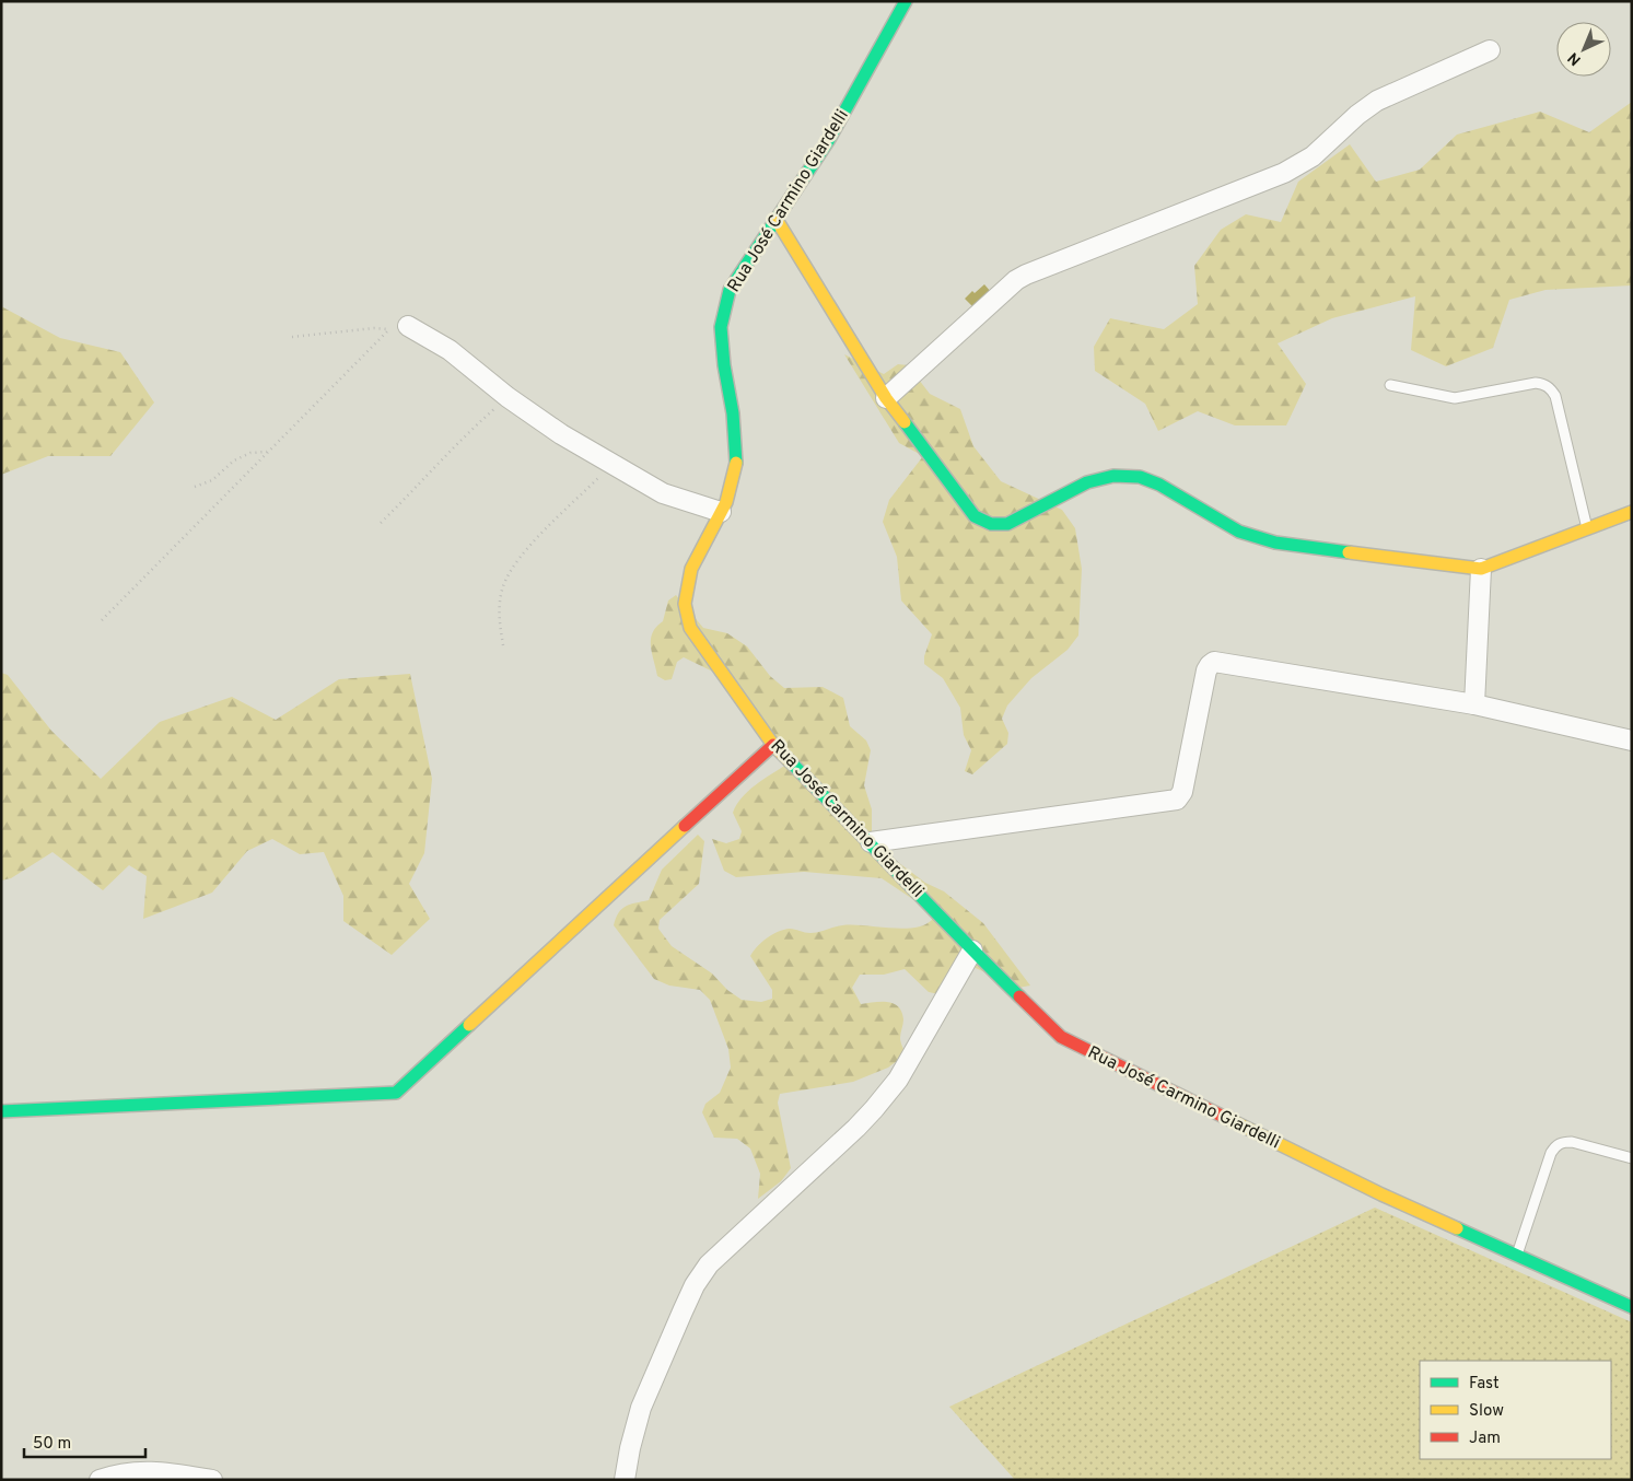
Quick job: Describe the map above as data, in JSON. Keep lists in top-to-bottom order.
{
  "streets": {
    "street": ["Rua José Carmino Giardelli"]
  },
  "legend": ["Fast", "Slow", "Jam"],
  "scale_bar": "50 m",
  "north": "bottom left"
}
